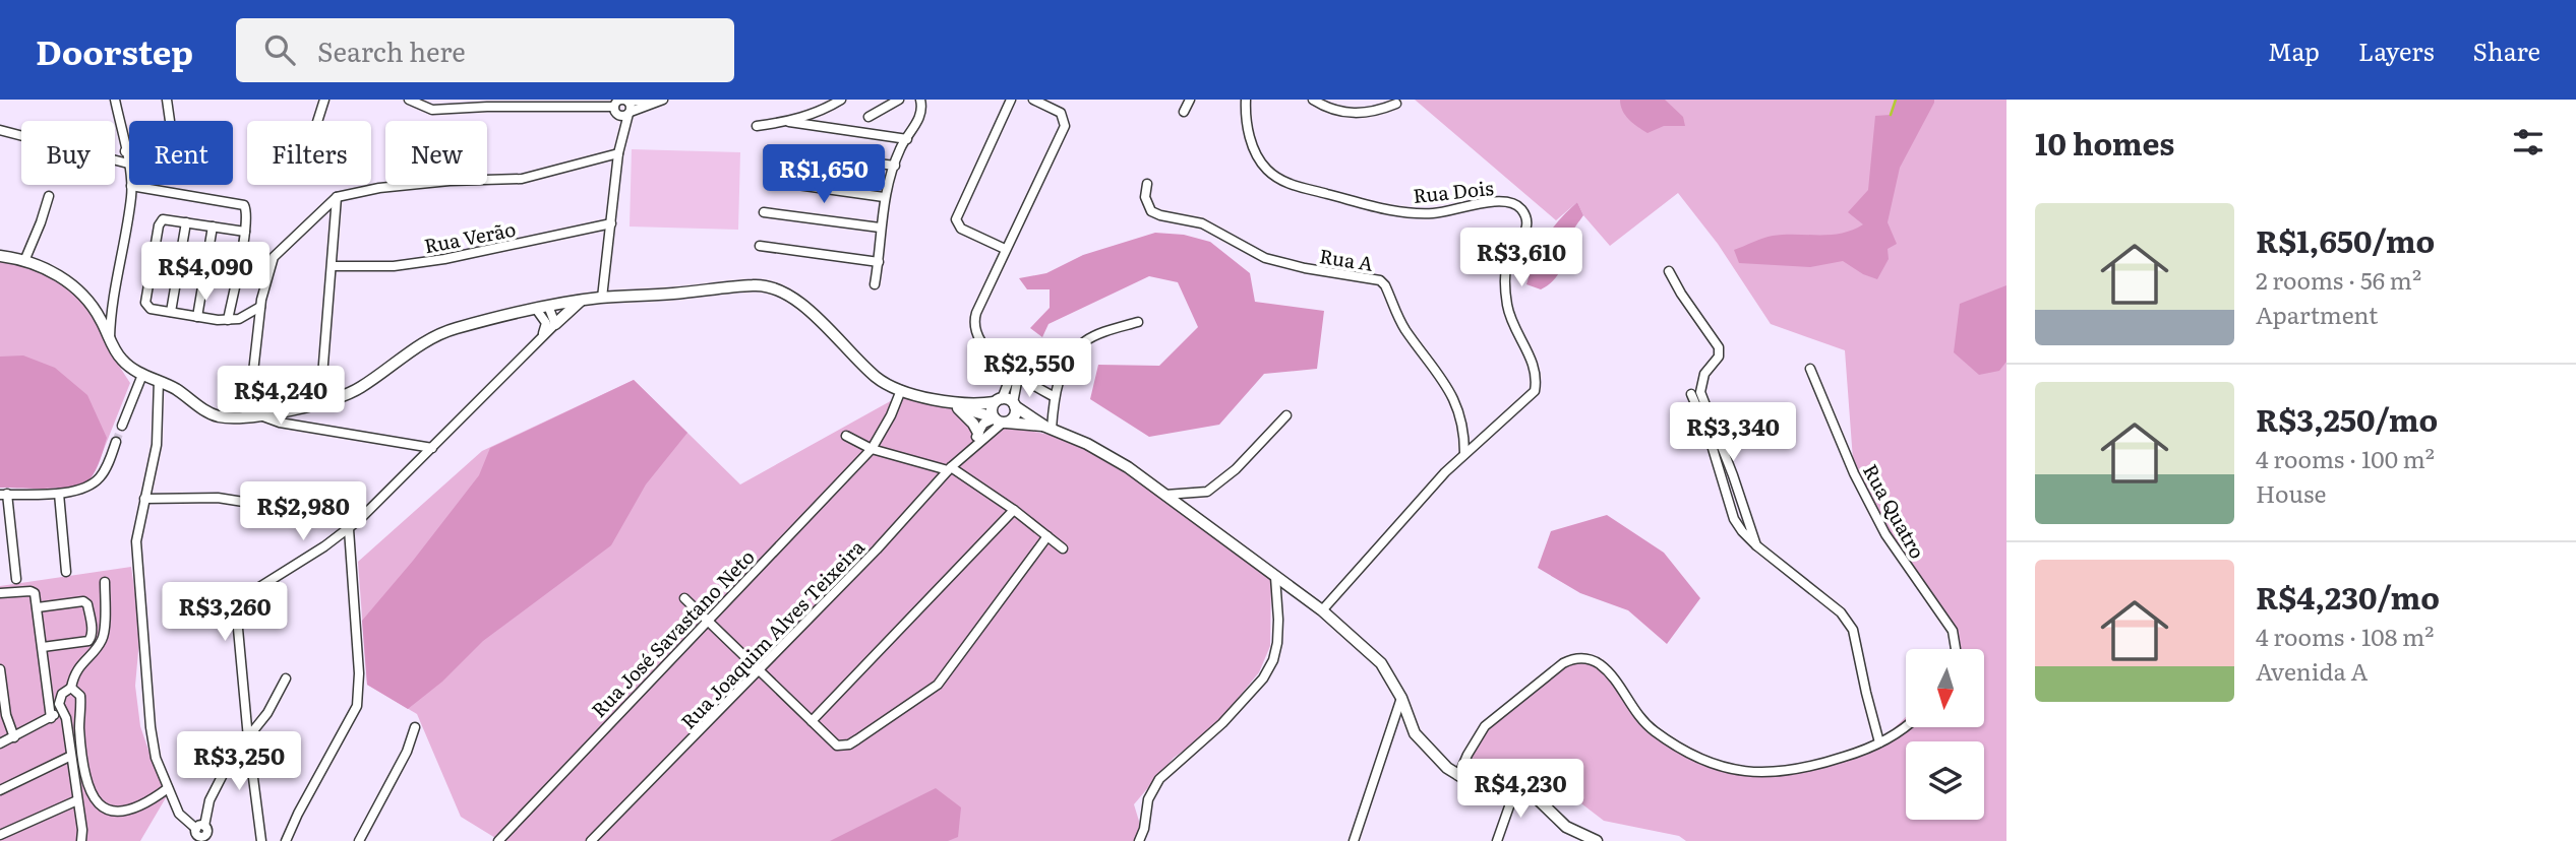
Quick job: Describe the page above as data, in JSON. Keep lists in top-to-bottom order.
{
  "streets": {
    "street": [
      "Rua Dois",
      "Rua Verão",
      "Rua A",
      "Rua Quatro",
      "Rua José Savastano Neto",
      "Rua Joaquim Alves Teixeira"
    ]
  },
  "crossings": [
    ["Rua Dois", "Rua A"]
  ],
  "north": "bottom",
  "page": {
    "header": "Doorstep",
    "search": "Search here",
    "nav": ["Map", "Layers", "Share"],
    "heading": "10 homes",
    "chip": [
      "Buy",
      "Rent",
      "Filters",
      "New"
    ],
    "price": [
      "R$1,650",
      "R$3,610",
      "R$4,090",
      "R$2,550",
      "R$4,240",
      "R$3,340",
      "R$2,980",
      "R$3,260",
      "R$3,250",
      "R$4,230"
    ],
    "list": [
      {
        "name": "R$1,650/mo",
        "note": "2 rooms · 56 m² · Apartment"
      },
      {
        "name": "R$3,250/mo",
        "note": "4 rooms · 100 m² · House"
      },
      {
        "name": "R$4,230/mo",
        "note": "4 rooms · 108 m² · Avenida A"
      }
    ]
  }
}
